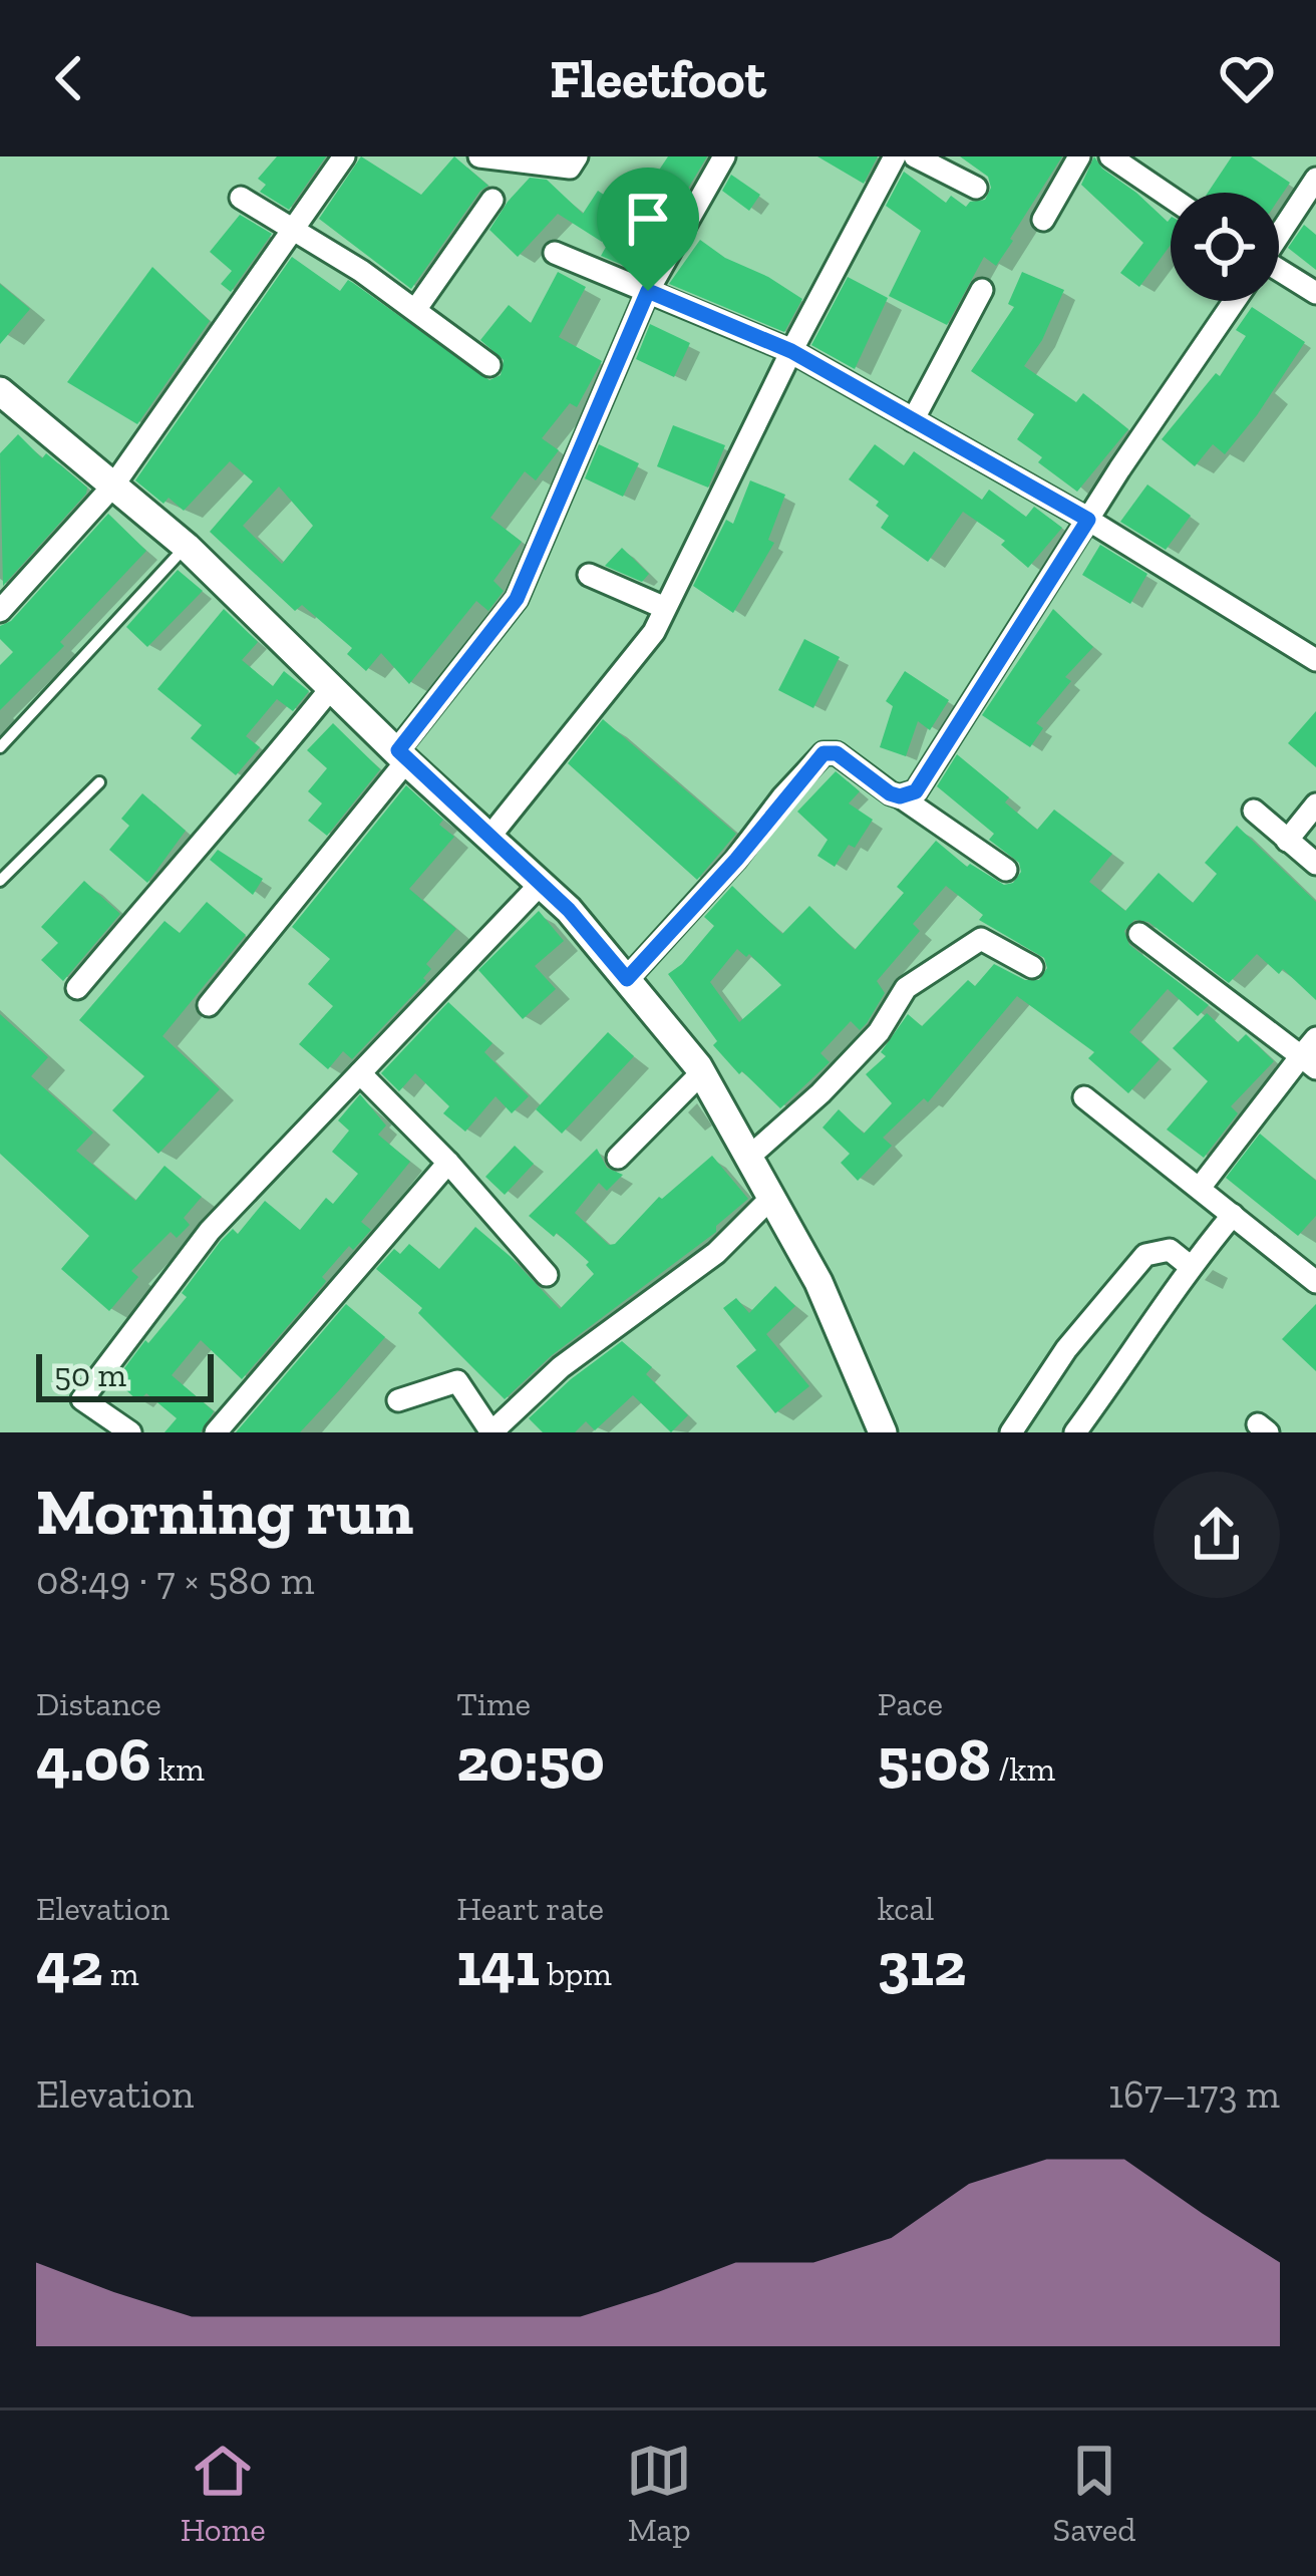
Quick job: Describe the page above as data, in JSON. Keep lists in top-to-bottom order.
{
  "scale_bar": "50 m",
  "page": {
    "header": "Fleetfoot",
    "scale": "50 m",
    "heading": ["Morning run", "08:49 · 7 × 580 m"],
    "stats": [
      ["Distance", "4.06 km"],
      ["Time", "20:50"],
      ["Pace", "5:08 /km"],
      ["Elevation", "42 m"],
      ["Heart rate", "141 bpm"],
      ["kcal", "312"]
    ],
    "chart": ["Elevation", "167–173 m"],
    "tabs": ["Home", "Map", "Saved"]
  }
}
